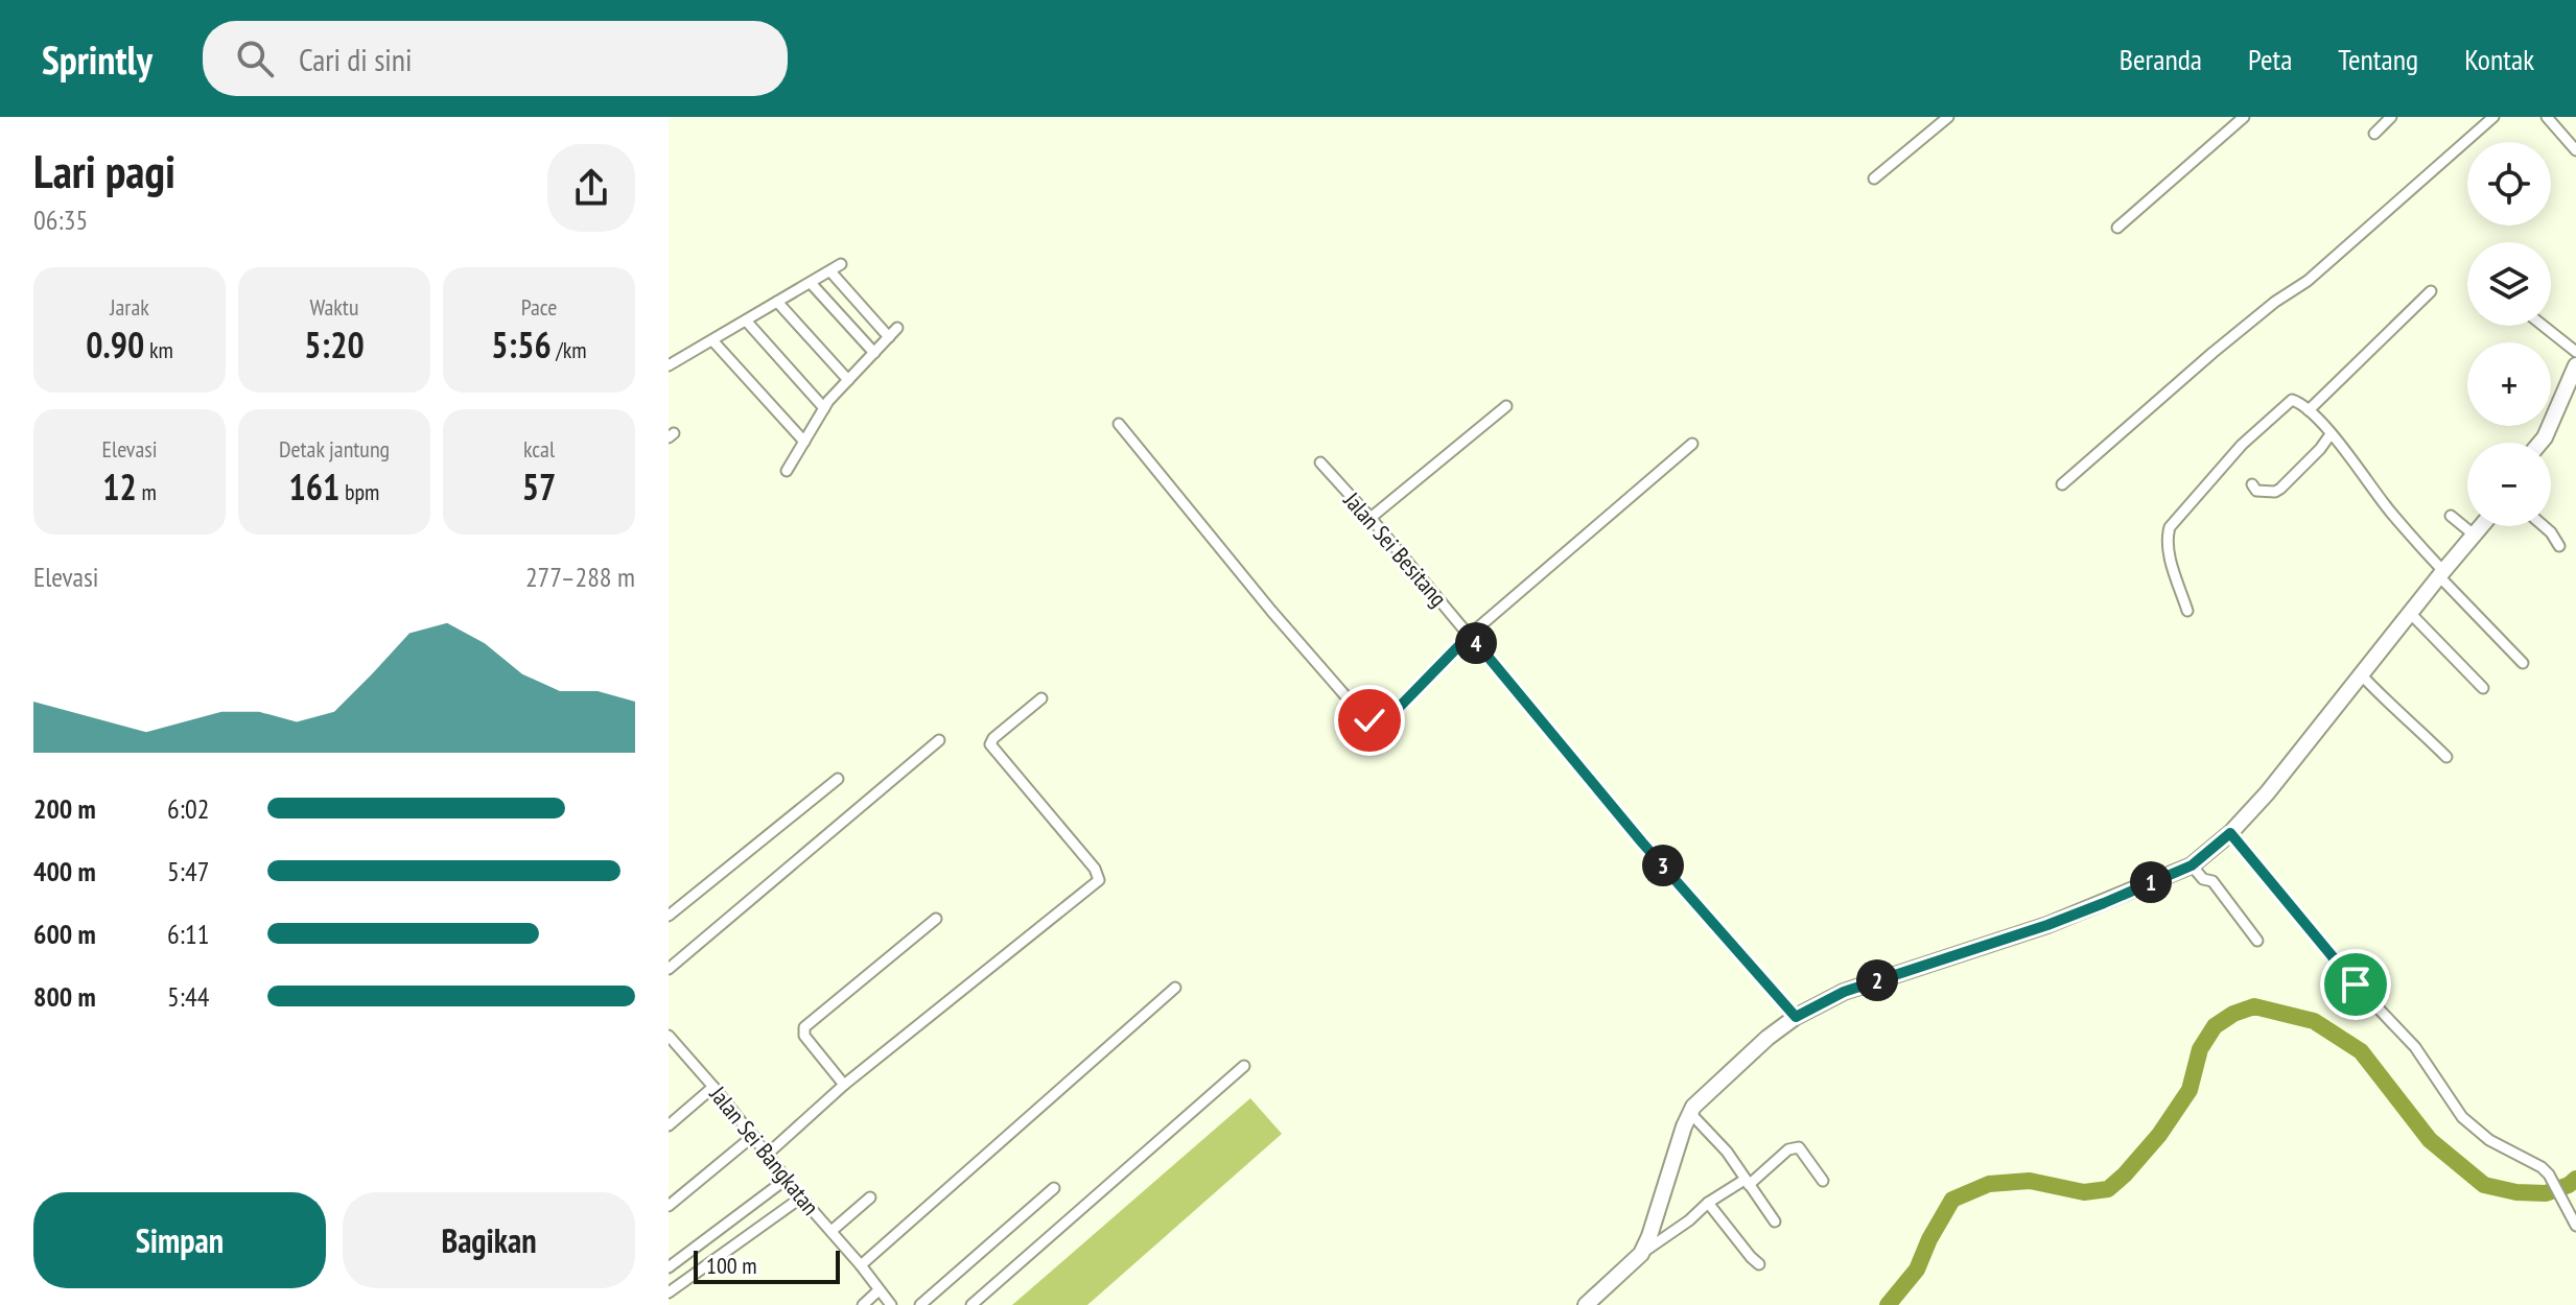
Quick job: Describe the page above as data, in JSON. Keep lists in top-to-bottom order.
{
  "streets": {
    "street": ["Jalan Sei Besitang", "Jalan Sei Bangkatan"]
  },
  "scale_bar": "100 m",
  "page": {
    "header": "Sprintly",
    "search": "Cari di sini",
    "nav": [
      "Beranda",
      "Peta",
      "Tentang",
      "Kontak"
    ],
    "heading": ["Lari pagi", "06:35"],
    "map_buttons": ["+", "−"],
    "stats": [
      ["Jarak", "0.90 km"],
      ["Waktu", "5:20"],
      ["Pace", "5:56 /km"],
      ["Elevasi", "12 m"],
      ["Detak jantung", "161 bpm"],
      ["kcal", "57"]
    ],
    "chart": ["Elevasi", "277–288 m"],
    "pins": [
      "4",
      "3",
      "1",
      "2"
    ],
    "list": [
      {
        "name": "200 m",
        "note": "6:02"
      },
      {
        "name": "400 m",
        "note": "5:47"
      },
      {
        "name": "600 m",
        "note": "6:11"
      },
      {
        "name": "800 m",
        "note": "5:44"
      }
    ],
    "buttons": ["Simpan", "Bagikan"],
    "scale": "100 m"
  }
}
